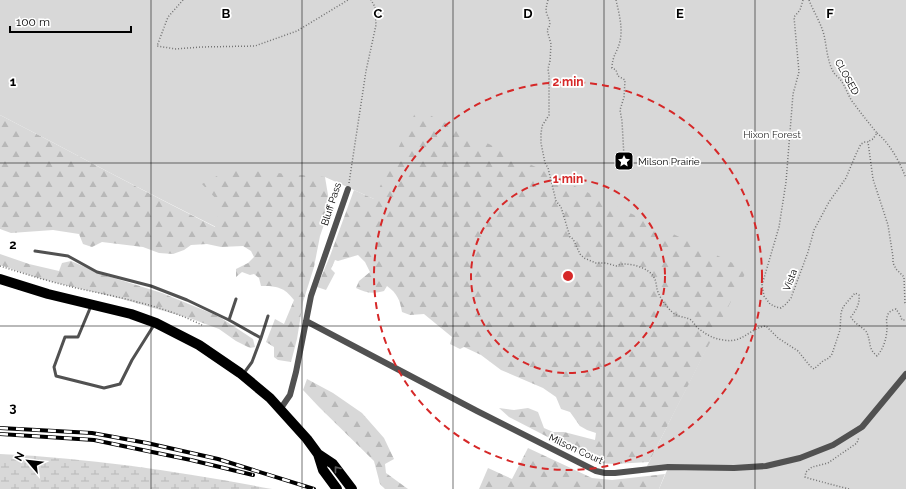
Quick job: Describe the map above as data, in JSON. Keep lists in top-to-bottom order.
{
  "streets": {
    "street": ["Bluff Pass", "Milson Court"],
    "path": ["CLOSED", "Vista"]
  },
  "crossings": [
    ["Bluff Pass", "Milson Court"]
  ],
  "parks": ["Hixon Forest"],
  "places": {
    "place": ["Milson Prairie"]
  },
  "scale_bar": "100 m",
  "north": "top left",
  "grid": {
    "columns": [
      "B",
      "C",
      "D",
      "E",
      "F"
    ],
    "rows": ["1", "2", "3"]
  },
  "rings": ["2 min", "1 min"]
}
